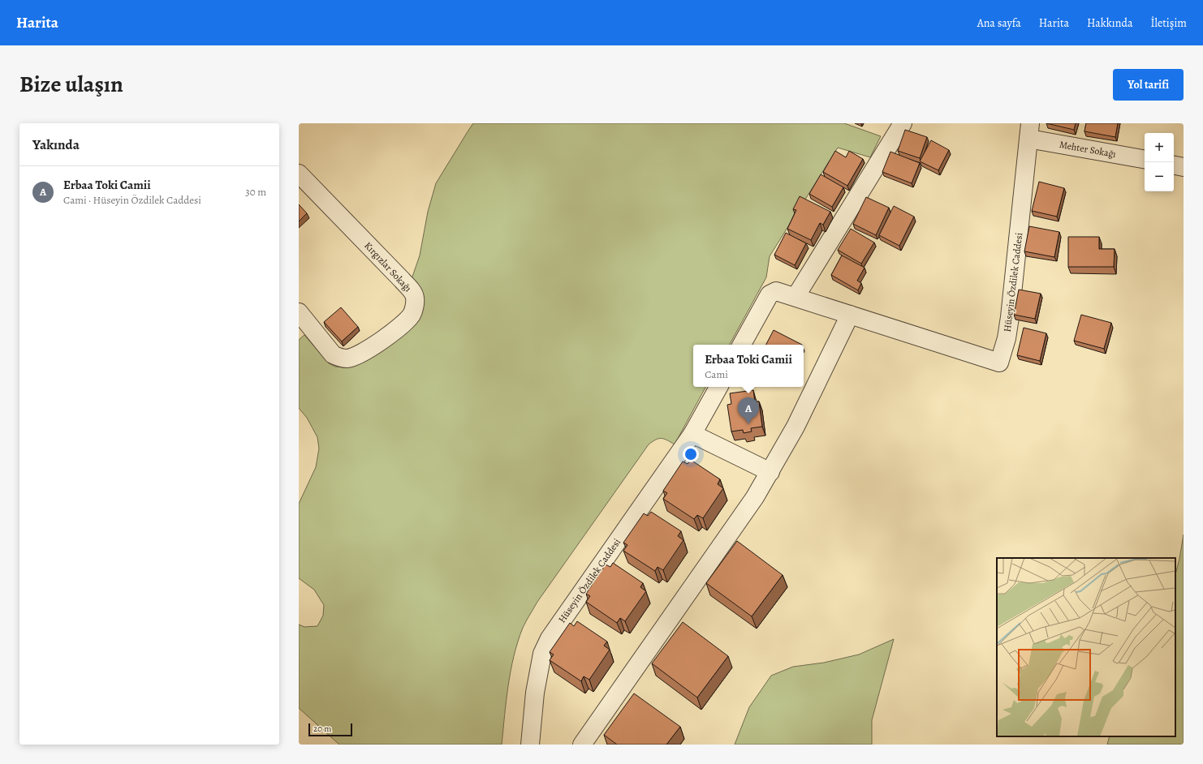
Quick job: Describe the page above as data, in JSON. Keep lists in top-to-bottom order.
{
  "streets": {
    "street": ["Mehter Sokağı", "Kırgızlar Sokağı", "Hüseyin Özdilek Caddesi"]
  },
  "crossings": [
    ["Mehter Sokağı", "Hüseyin Özdilek Caddesi"]
  ],
  "scale_bar": "20 m",
  "page": {
    "header": "Harita",
    "nav": [
      "Ana sayfa",
      "Harita",
      "Hakkında",
      "İletişim"
    ],
    "title": "Bize ulaşın",
    "buttons": "Yol tarifi",
    "heading": "Yakında",
    "map_buttons": ["+", "−"],
    "list": [
      {
        "mark": "A",
        "name": "Erbaa Toki Camii",
        "note": "Cami · Hüseyin Özdilek Caddesi",
        "value": "30 m"
      }
    ],
    "popup": ["Erbaa Toki Camii", "Cami"],
    "pins": "A",
    "scale": "20 m"
  }
}
